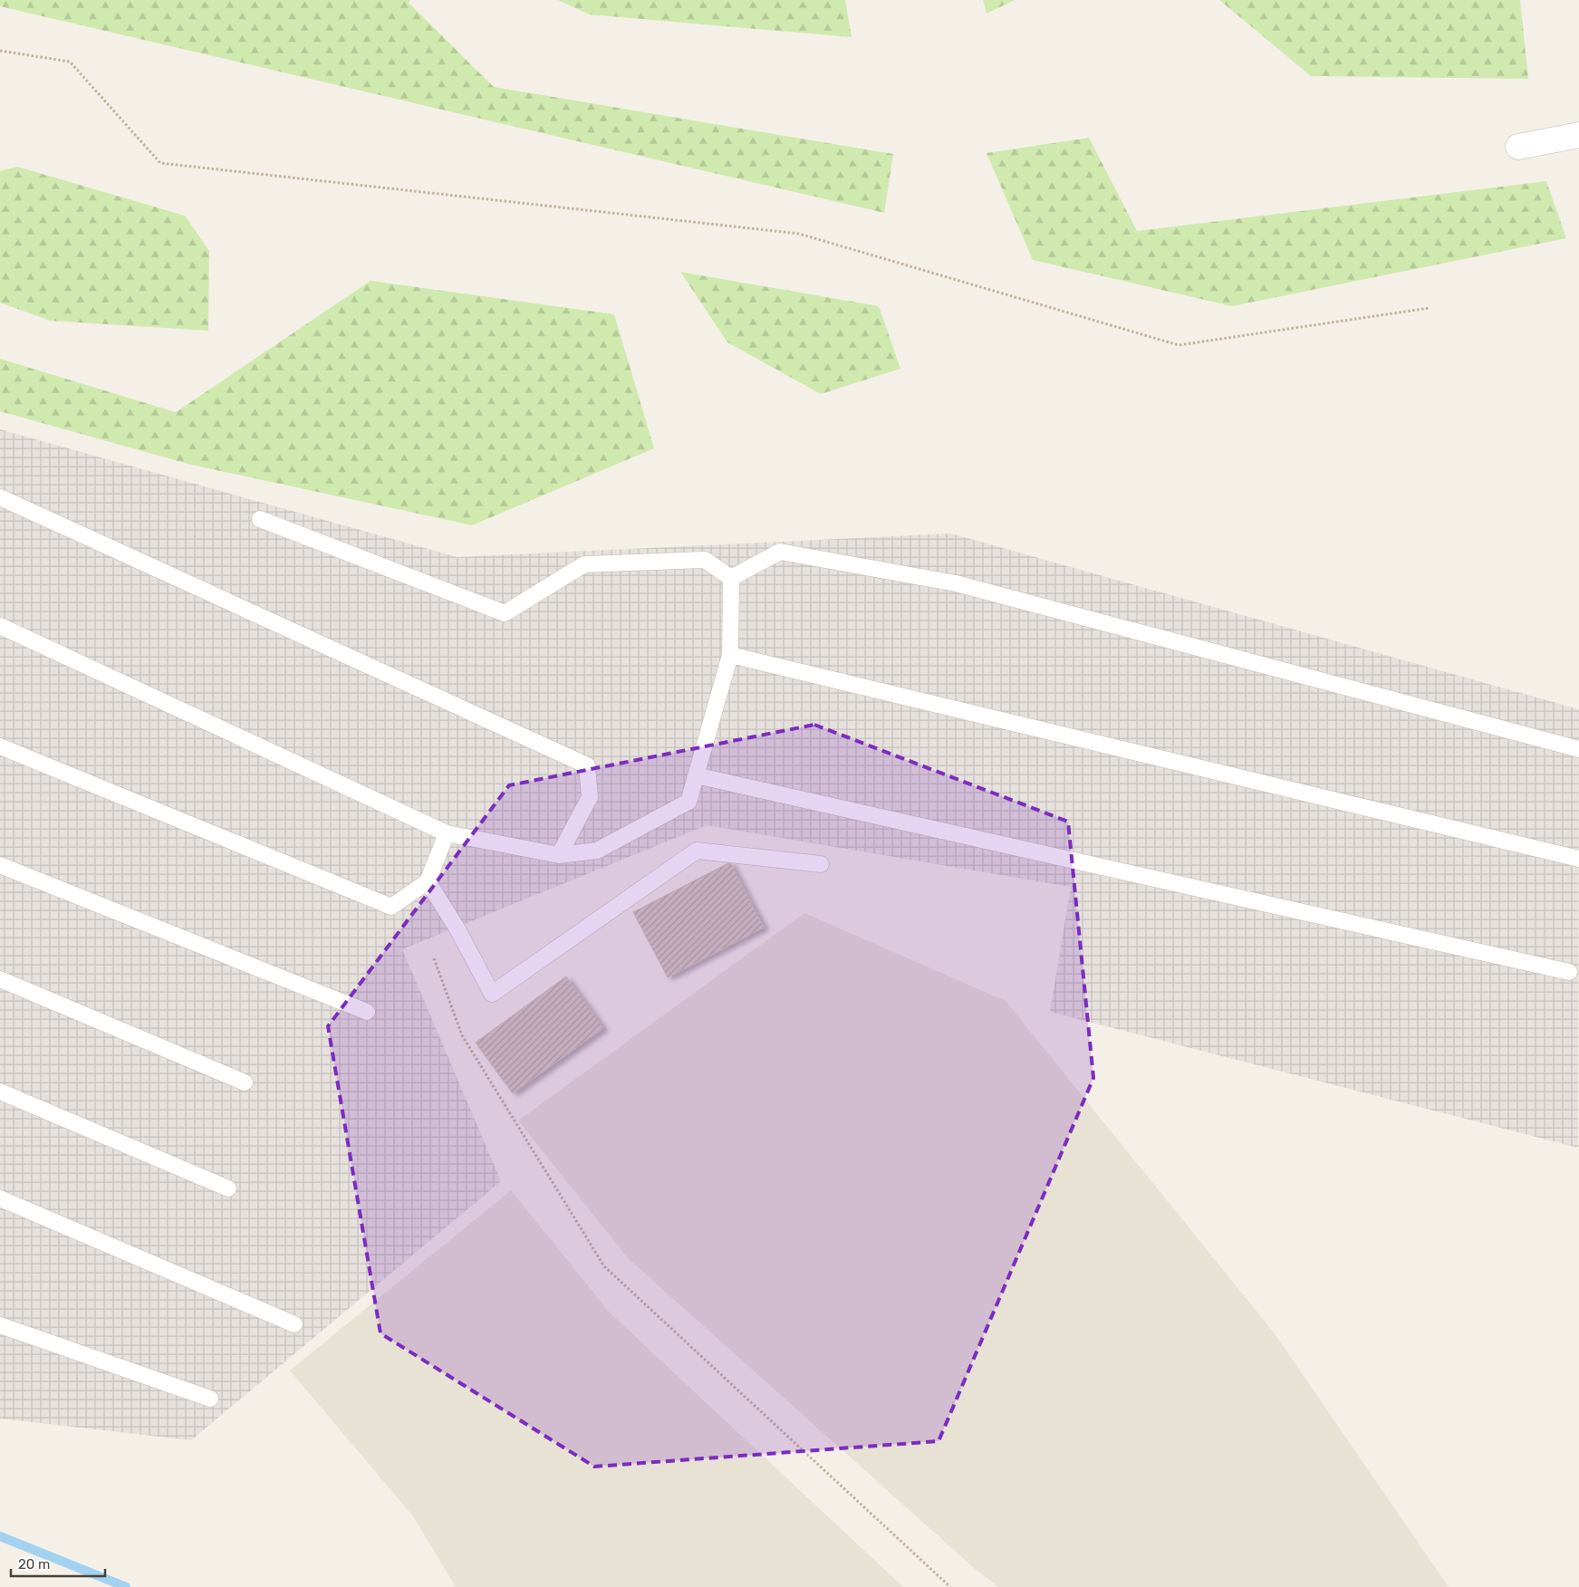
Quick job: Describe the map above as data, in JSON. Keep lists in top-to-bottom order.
{
  "scale_bar": "20 m"
}
